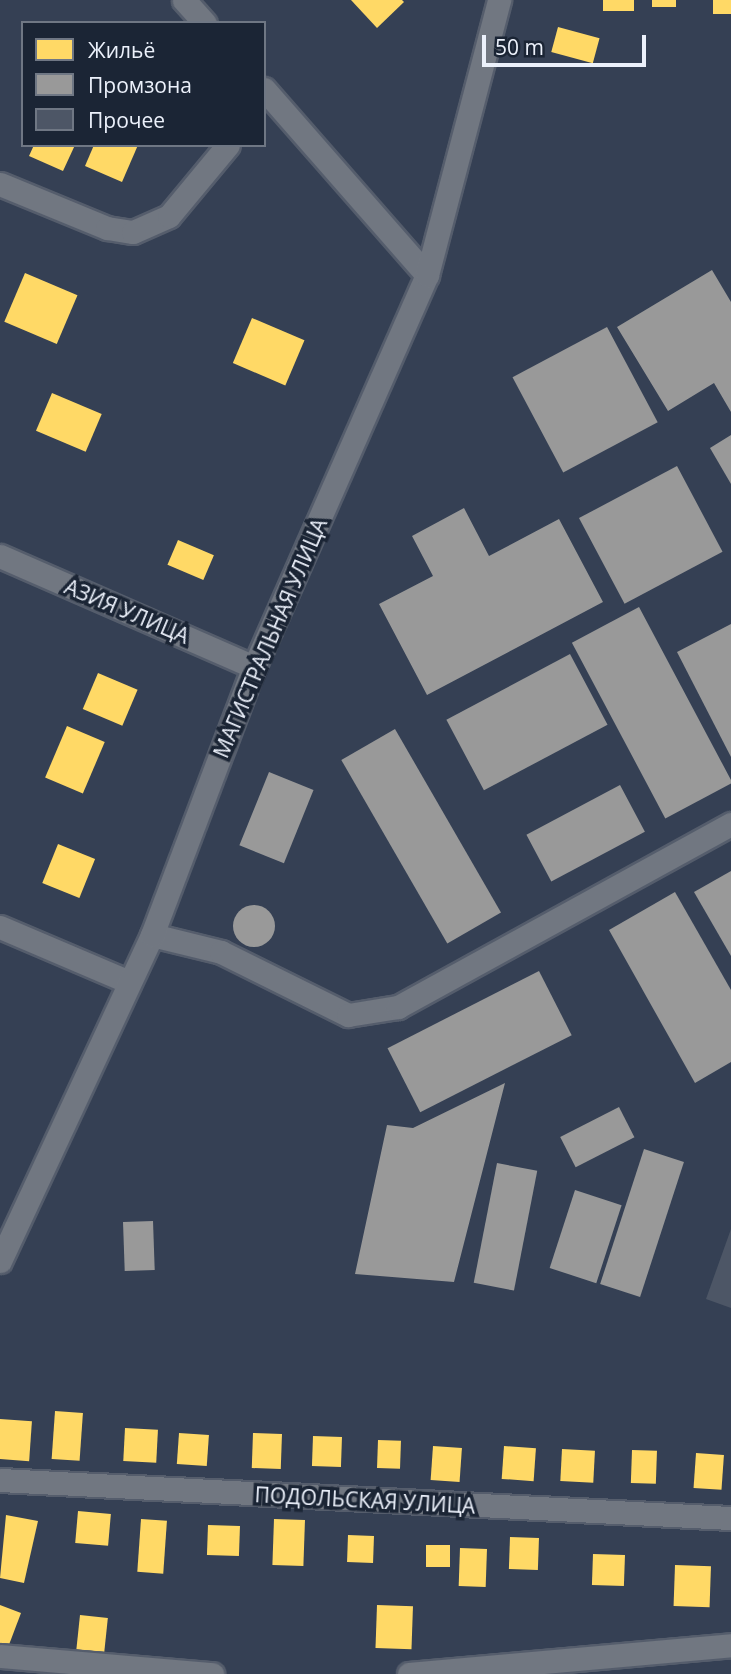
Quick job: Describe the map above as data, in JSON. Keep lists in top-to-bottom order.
{
  "streets": {
    "street": ["АЗИЯ УЛИЦА", "МАГИСТРАЛЬНАЯ УЛИЦА", "ПОДОЛЬСКАЯ УЛИЦА"]
  },
  "crossings": [
    ["АЗИЯ УЛИЦА", "МАГИСТРАЛЬНАЯ УЛИЦА"]
  ],
  "legend": ["Жильё", "Промзона", "Прочее"],
  "scale_bar": "50 m"
}
